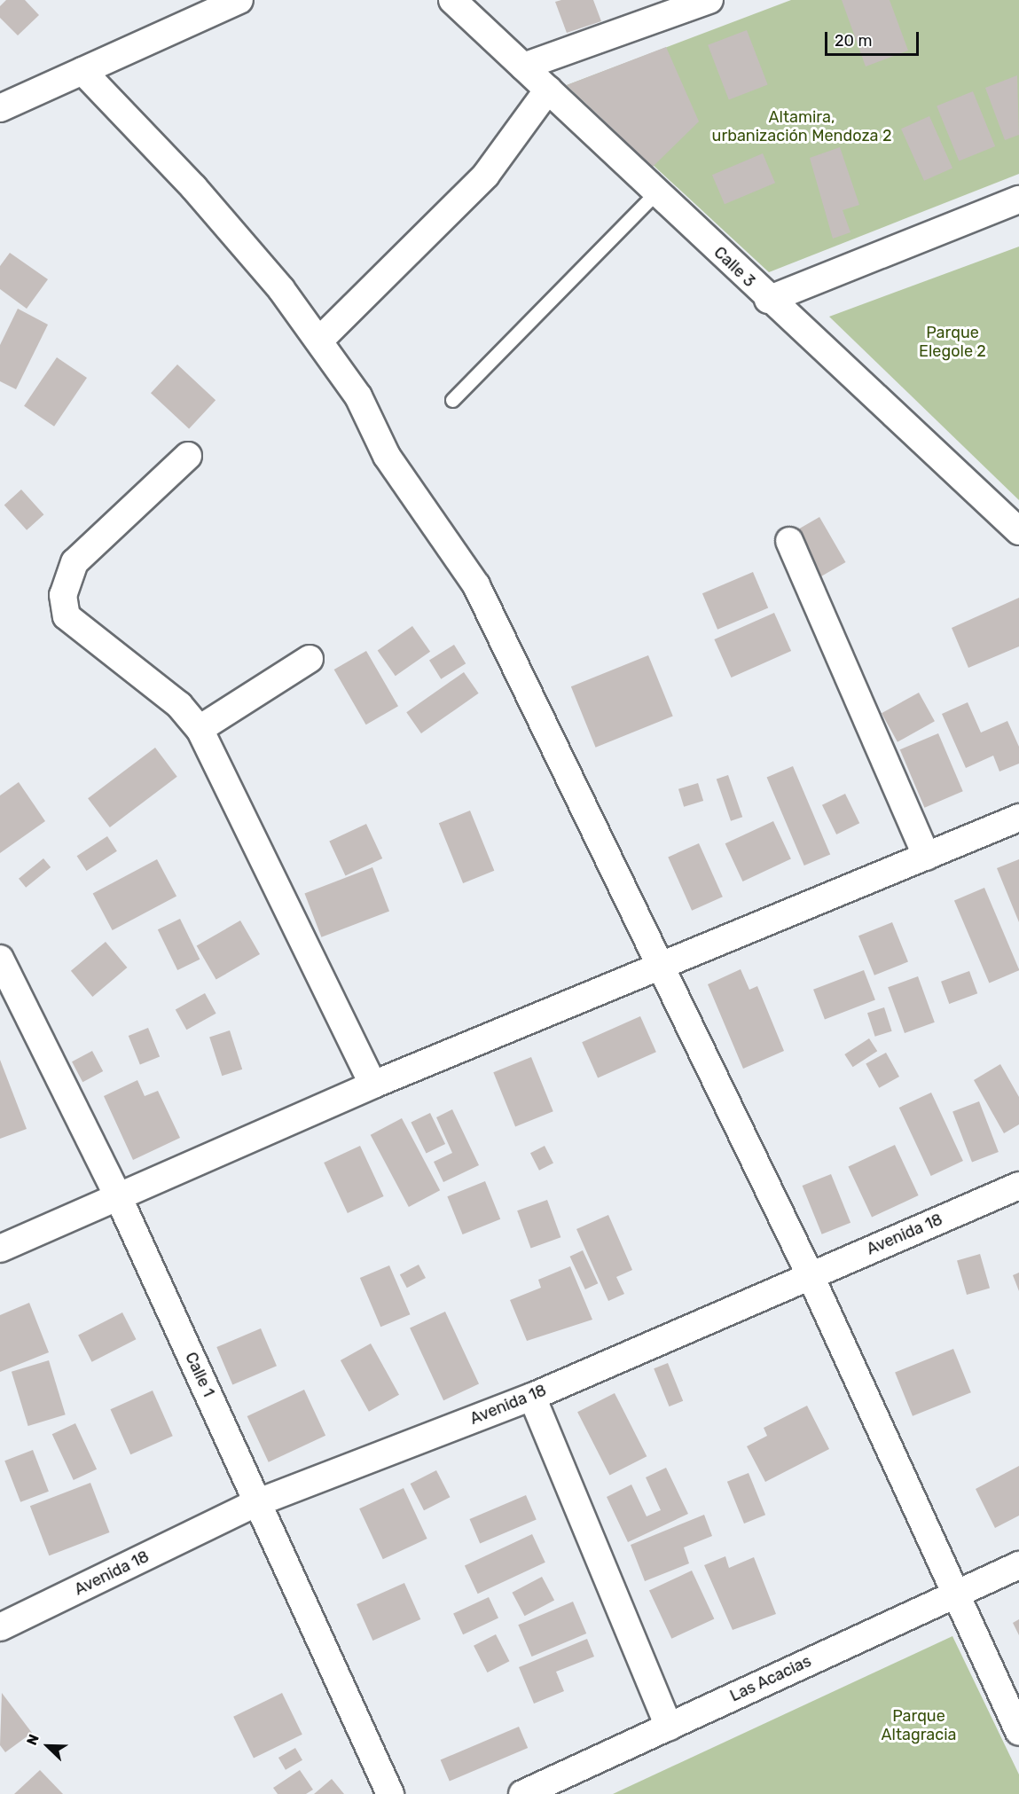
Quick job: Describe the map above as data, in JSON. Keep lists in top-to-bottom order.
{
  "streets": {
    "street": [
      "Calle 3",
      "Avenida 18",
      "Calle 1",
      "Las Acacias"
    ]
  },
  "crossings": [
    ["Avenida 18", "Calle 1"]
  ],
  "parks": ["Altamira, urbanización Mendoza 2", "Parque Elegole 2", "Parque Altagracia"],
  "scale_bar": "20 m",
  "north": "top left"
}
